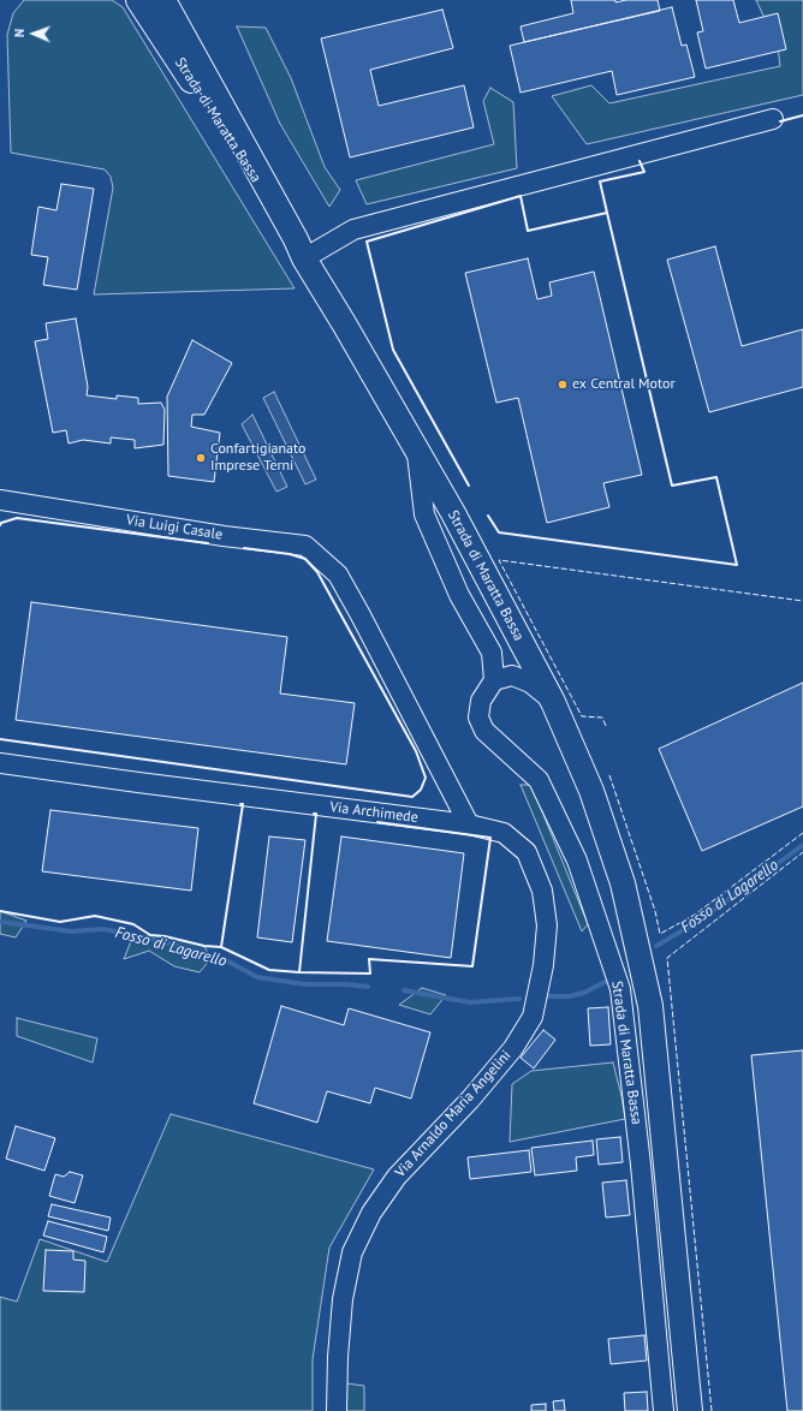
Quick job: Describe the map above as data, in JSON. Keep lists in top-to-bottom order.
{
  "streets": {
    "main road": ["Strada di Maratta Bassa"],
    "street": ["Via Luigi Casale", "Via Archimede", "Via Arnaldo Maria Angelini"]
  },
  "crossings": [
    ["Via Luigi Casale", "Via Archimede"],
    ["Via Luigi Casale", "Via Arnaldo Maria Angelini"],
    ["Via Archimede", "Via Arnaldo Maria Angelini"]
  ],
  "water": ["Fosso di Lagarello"],
  "places": ["ex Central Motor", "Confartigianato Imprese Terni"],
  "north": "left"
}
